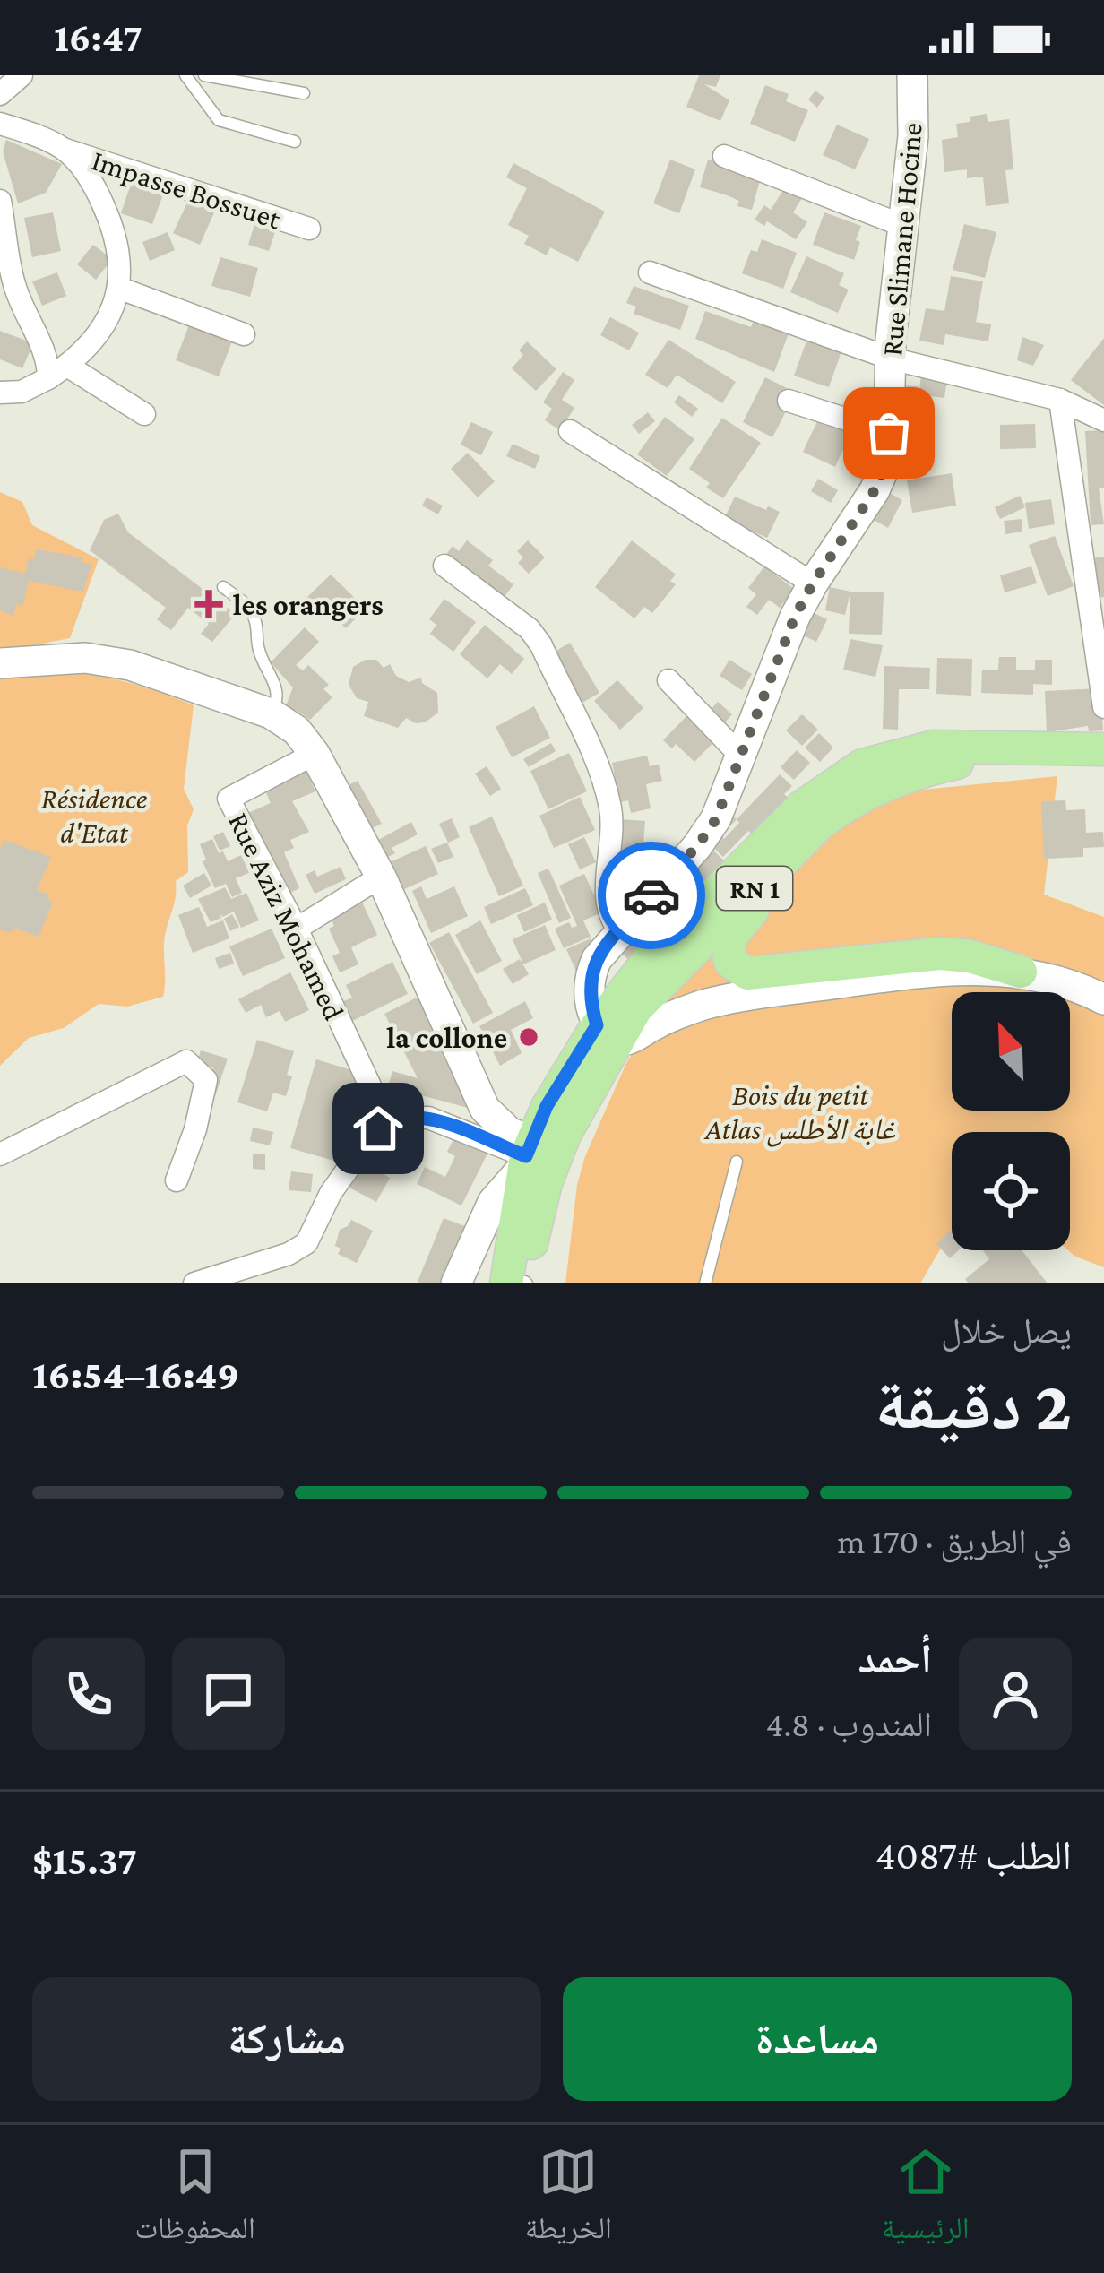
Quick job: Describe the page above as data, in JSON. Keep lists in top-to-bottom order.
{
  "streets": {
    "main road": ["RN 1"],
    "street": ["Impasse Bossuet", "Rue Slimane Hocine", "Rue Aziz Mohamed"]
  },
  "crossings": [
    ["Rue Slimane Hocine", "RN 1"]
  ],
  "parks": ["Résidence d'Etat", "Bois du petit Atlas غابة الأطلس"],
  "places": {
    "health": ["les orangers"],
    "other": ["la collone"]
  },
  "north": "top left",
  "page": {
    "status": "16:47",
    "heading": ["2 دقيقة", "يصل خلال", "16:49–16:54"],
    "panel": [
      "أحمد",
      "المندوب · 4.8",
      "الطلب #4087",
      "$15.37"
    ],
    "bar": "في الطريق · 170 m",
    "buttons": ["مساعدة", "مشاركة"],
    "tabs": ["الرئيسية", "الخريطة", "المحفوظات"]
  }
}
